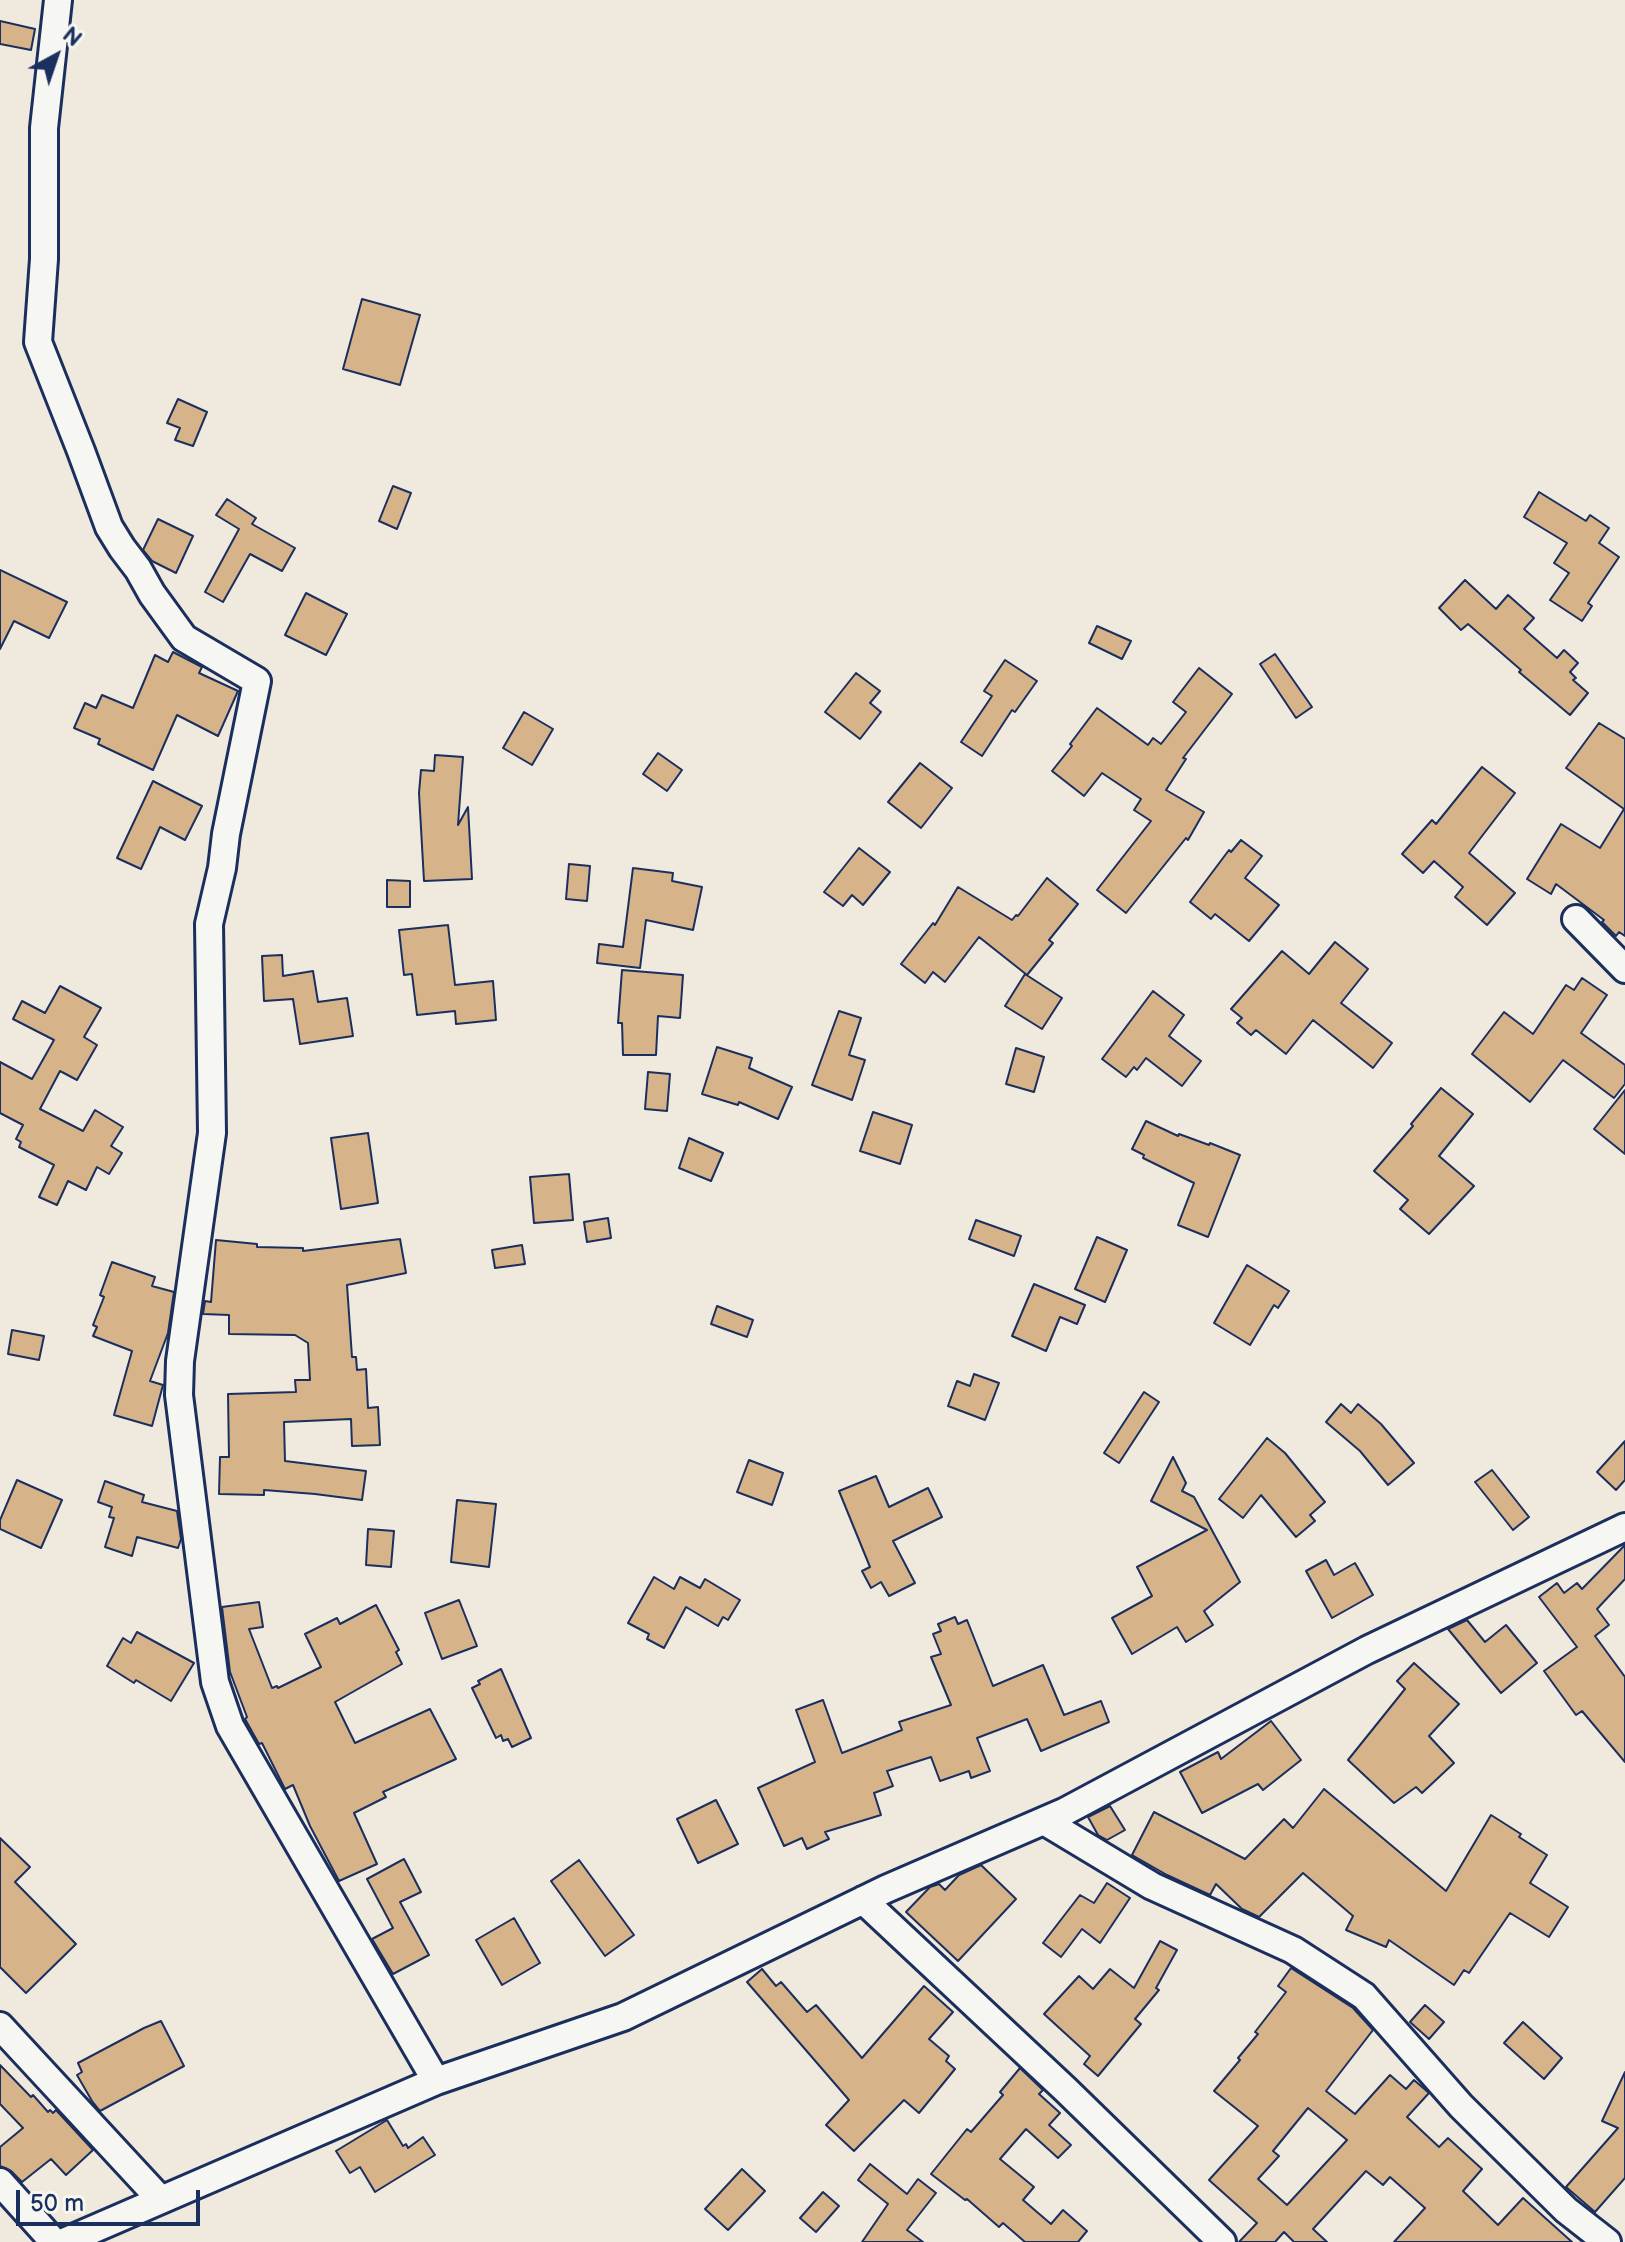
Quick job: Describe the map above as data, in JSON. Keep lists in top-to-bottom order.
{
  "scale_bar": "50 m",
  "north": "top right"
}
